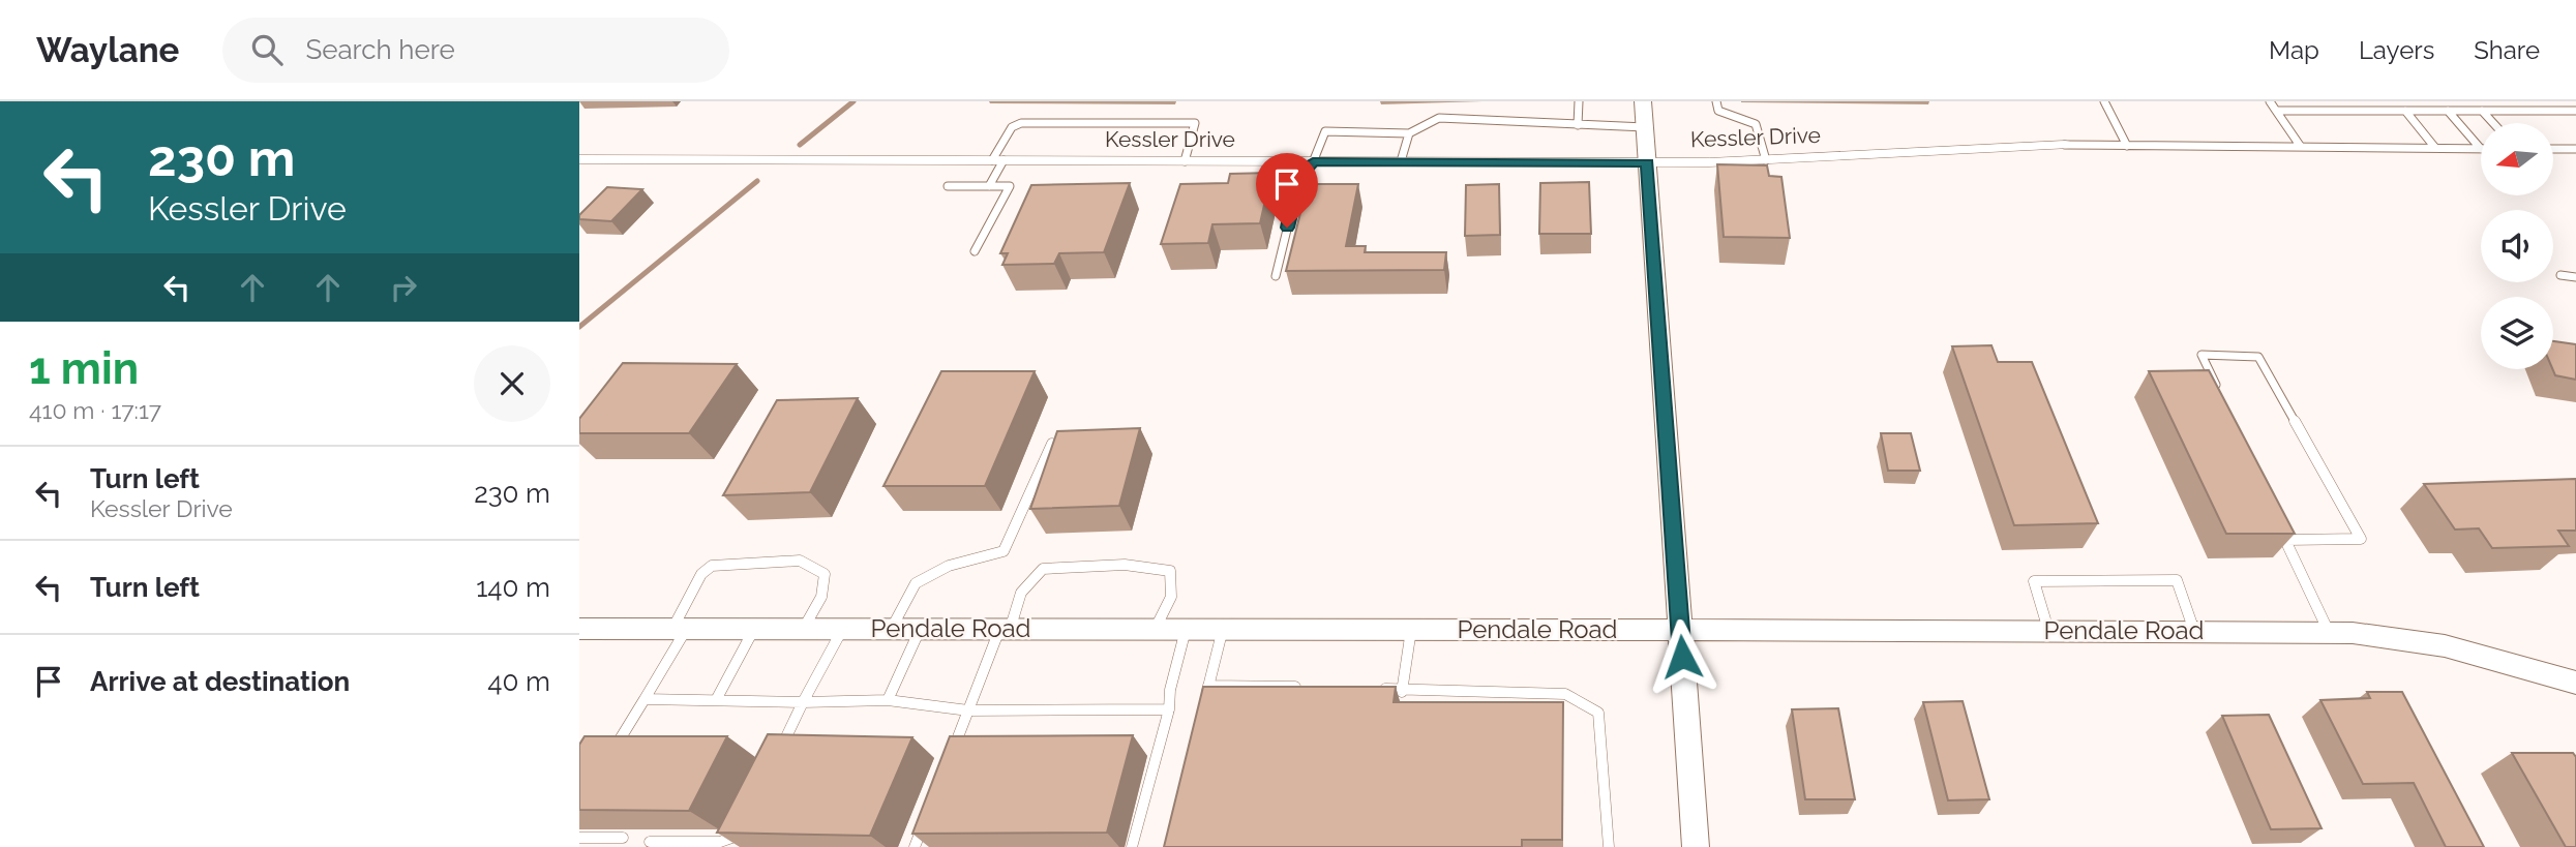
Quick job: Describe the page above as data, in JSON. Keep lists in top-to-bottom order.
{
  "streets": {
    "street": ["Kessler Drive", "Pendale Road"]
  },
  "north": "left",
  "page": {
    "header": "Waylane",
    "search": "Search here",
    "nav": ["Map", "Layers", "Share"],
    "turn": ["230 m", "Kessler Drive"],
    "heading": ["1 min", "410 m · 17:17"],
    "list": [
      {
        "name": "Turn left",
        "note": "Kessler Drive",
        "value": "230 m"
      },
      {
        "name": "Turn left",
        "value": "140 m"
      },
      {
        "name": "Arrive at destination",
        "value": "40 m"
      }
    ]
  }
}
